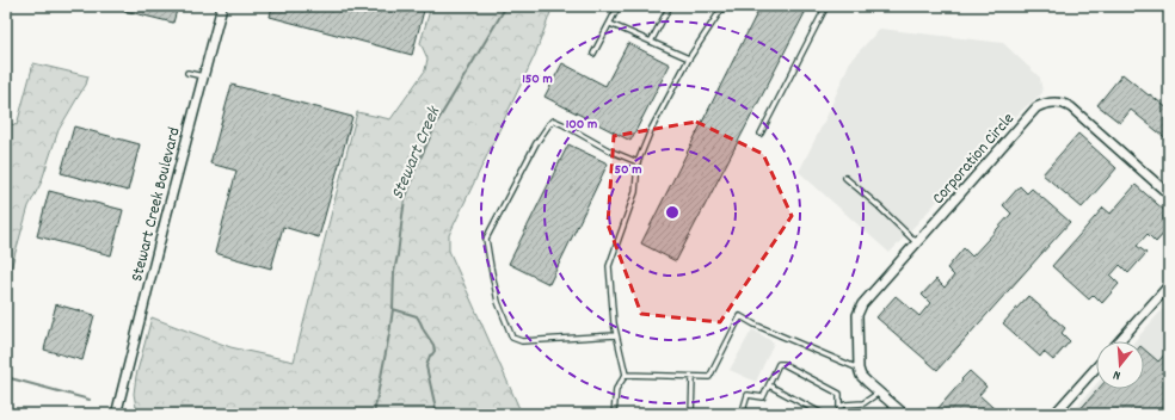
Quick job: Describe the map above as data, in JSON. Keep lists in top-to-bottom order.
{
  "streets": {
    "street": ["Corporation Circle", "Stewart Creek Boulevard"]
  },
  "water": ["Stewart Creek"],
  "north": "bottom",
  "rings": ["150 m", "100 m", "50 m"]
}
